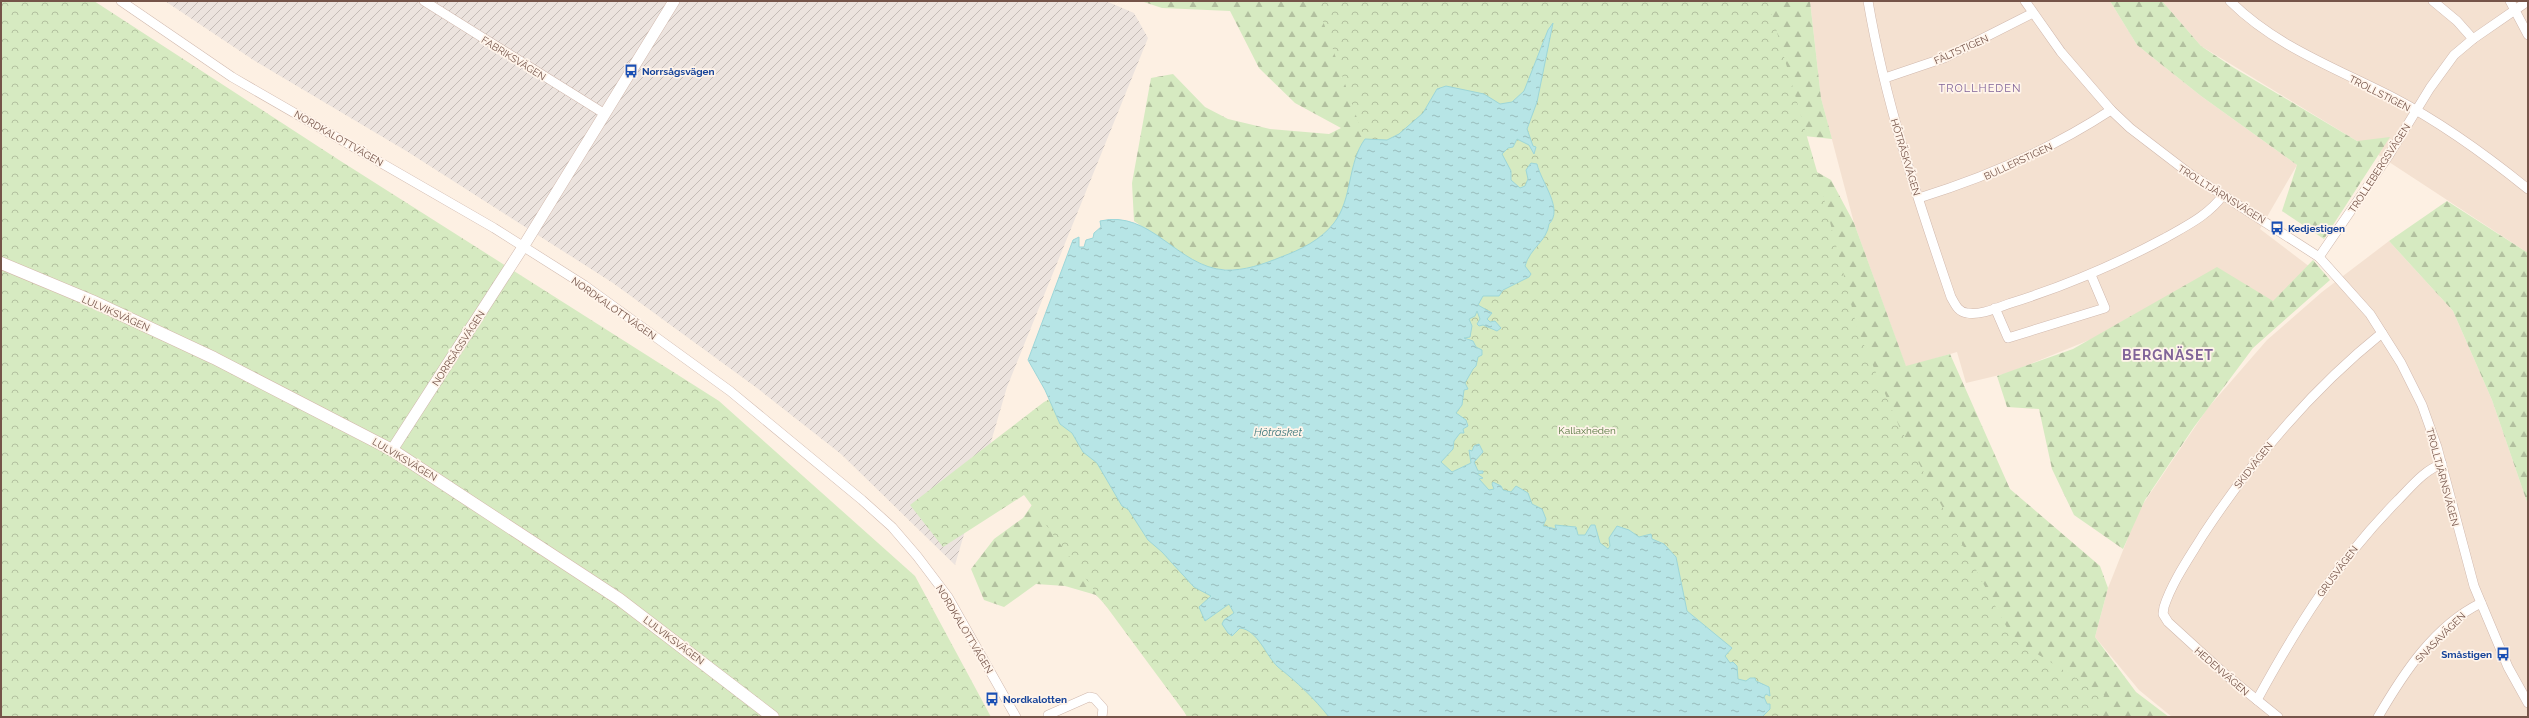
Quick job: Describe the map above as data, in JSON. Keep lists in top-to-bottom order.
{
  "streets": {
    "main road": ["LULVIKSVÄGEN"],
    "street": [
      "FÄLTSTIGEN",
      "FABRIKSVÄGEN",
      "TROLLSTIGEN",
      "NORDKALOTTVÄGEN",
      "HÖTRÄSKVÄGEN",
      "BULLERSTIGEN",
      "TROLLEBERGSVÄGEN",
      "TROLLTJÄRNSVÄGEN",
      "NORRSÅGSVÄGEN",
      "SKIDVÄGEN",
      "GRUSVÄGEN",
      "SNASAVÄGEN",
      "HEDENVÄGEN"
    ]
  },
  "crossings": [
    ["FÄLTSTIGEN", "HÖTRÄSKVÄGEN"],
    ["FÄLTSTIGEN", "TROLLTJÄRNSVÄGEN"],
    ["FABRIKSVÄGEN", "NORRSÅGSVÄGEN"],
    ["TROLLSTIGEN", "TROLLEBERGSVÄGEN"],
    ["NORDKALOTTVÄGEN", "NORRSÅGSVÄGEN"],
    ["HÖTRÄSKVÄGEN", "BULLERSTIGEN"],
    ["BULLERSTIGEN", "TROLLTJÄRNSVÄGEN"],
    ["TROLLEBERGSVÄGEN", "TROLLTJÄRNSVÄGEN"],
    ["TROLLTJÄRNSVÄGEN", "SKIDVÄGEN"],
    ["TROLLTJÄRNSVÄGEN", "GRUSVÄGEN"],
    ["TROLLTJÄRNSVÄGEN", "SNASAVÄGEN"],
    ["LULVIKSVÄGEN", "NORRSÅGSVÄGEN"],
    ["SKIDVÄGEN", "HEDENVÄGEN"],
    ["GRUSVÄGEN", "HEDENVÄGEN"]
  ],
  "districts": ["TROLLHEDEN", "BERGNÄSET"],
  "water": ["Höträsket"],
  "parks": ["Kallaxheden"],
  "places": {
    "bus stop": [
      "Norrsågsvägen",
      "Kedjestigen",
      "Småstigen",
      "Nordkalotten"
    ]
  }
}
